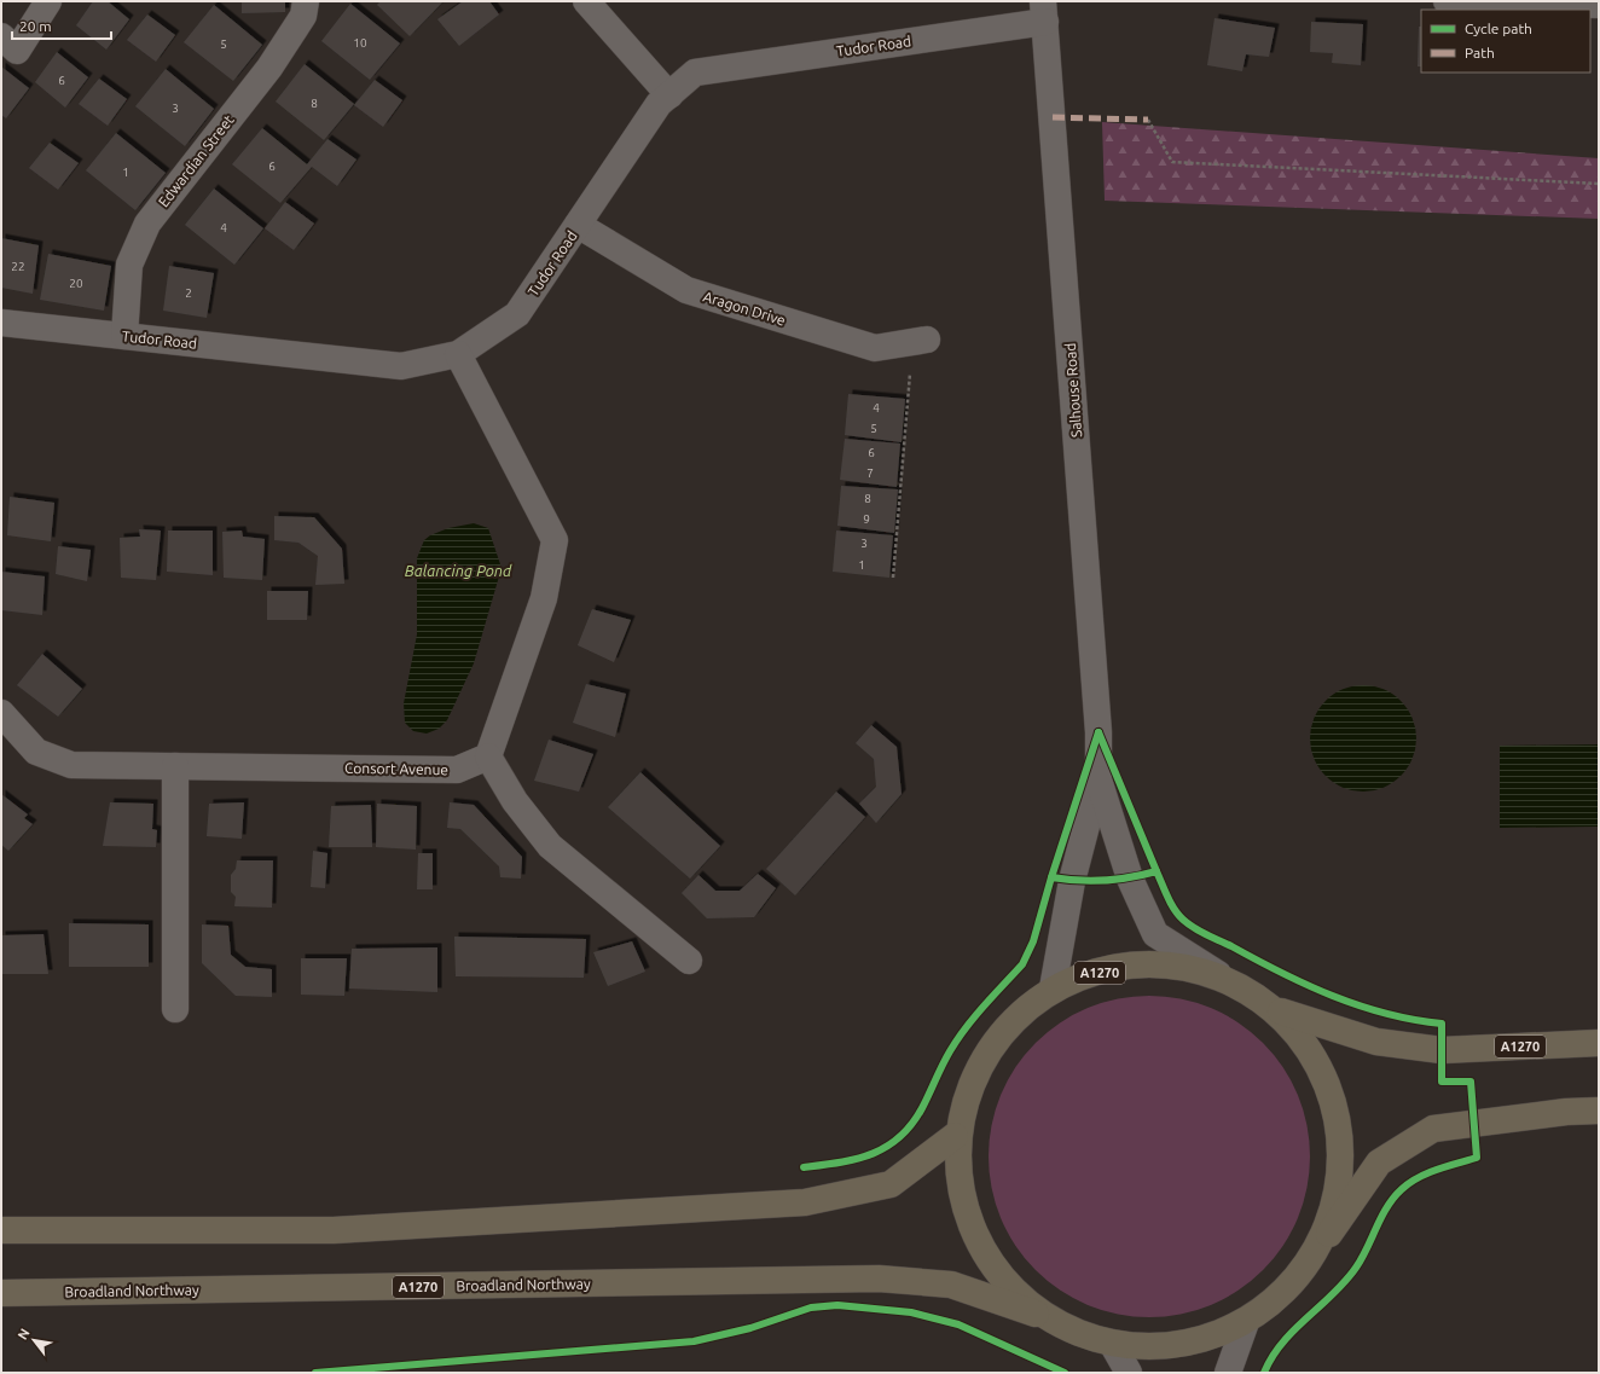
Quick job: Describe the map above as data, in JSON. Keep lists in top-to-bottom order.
{
  "streets": {
    "highway": ["A1270", "Broadland Northway"],
    "street": [
      "Tudor Road",
      "Edwardian Street",
      "Aragon Drive",
      "Salhouse Road",
      "Consort Avenue"
    ]
  },
  "crossings": [
    ["Tudor Road", "Edwardian Street"],
    ["Tudor Road", "Aragon Drive"],
    ["Tudor Road", "Salhouse Road"],
    ["Salhouse Road", "A1270"],
    ["A1270", "Broadland Northway"]
  ],
  "water": ["Balancing Pond"],
  "house_numbers": [
    "10",
    "5",
    "6",
    "8",
    "3",
    "6",
    "1",
    "4",
    "22",
    "20",
    "2",
    "4",
    "5",
    "6",
    "7",
    "8",
    "9",
    "3",
    "1"
  ],
  "legend": ["Cycle path", "Path"],
  "scale_bar": "20 m",
  "north": "top left"
}
